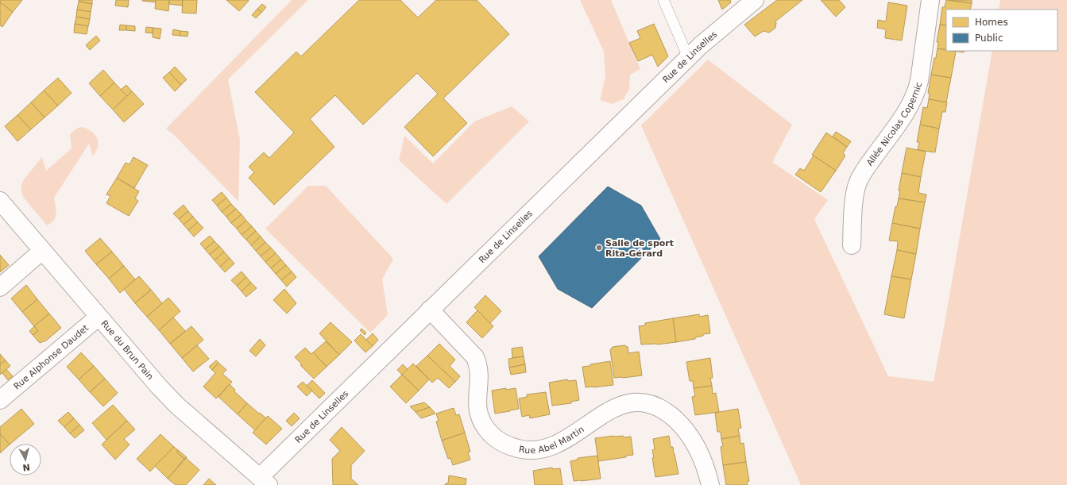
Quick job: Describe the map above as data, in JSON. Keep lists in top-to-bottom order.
{
  "streets": {
    "street": [
      "Rue de Linselles",
      "Allée Nicolas Copernic",
      "Rue du Brun Pain",
      "Rue Alphonse Daudet",
      "Rue Abel Martin"
    ]
  },
  "crossings": [
    ["Rue de Linselles", "Rue du Brun Pain"],
    ["Rue de Linselles", "Rue Abel Martin"],
    ["Rue du Brun Pain", "Rue Alphonse Daudet"]
  ],
  "places": ["Salle de sport Rita-Gérard"],
  "legend": ["Homes", "Public"],
  "north": "bottom"
}
